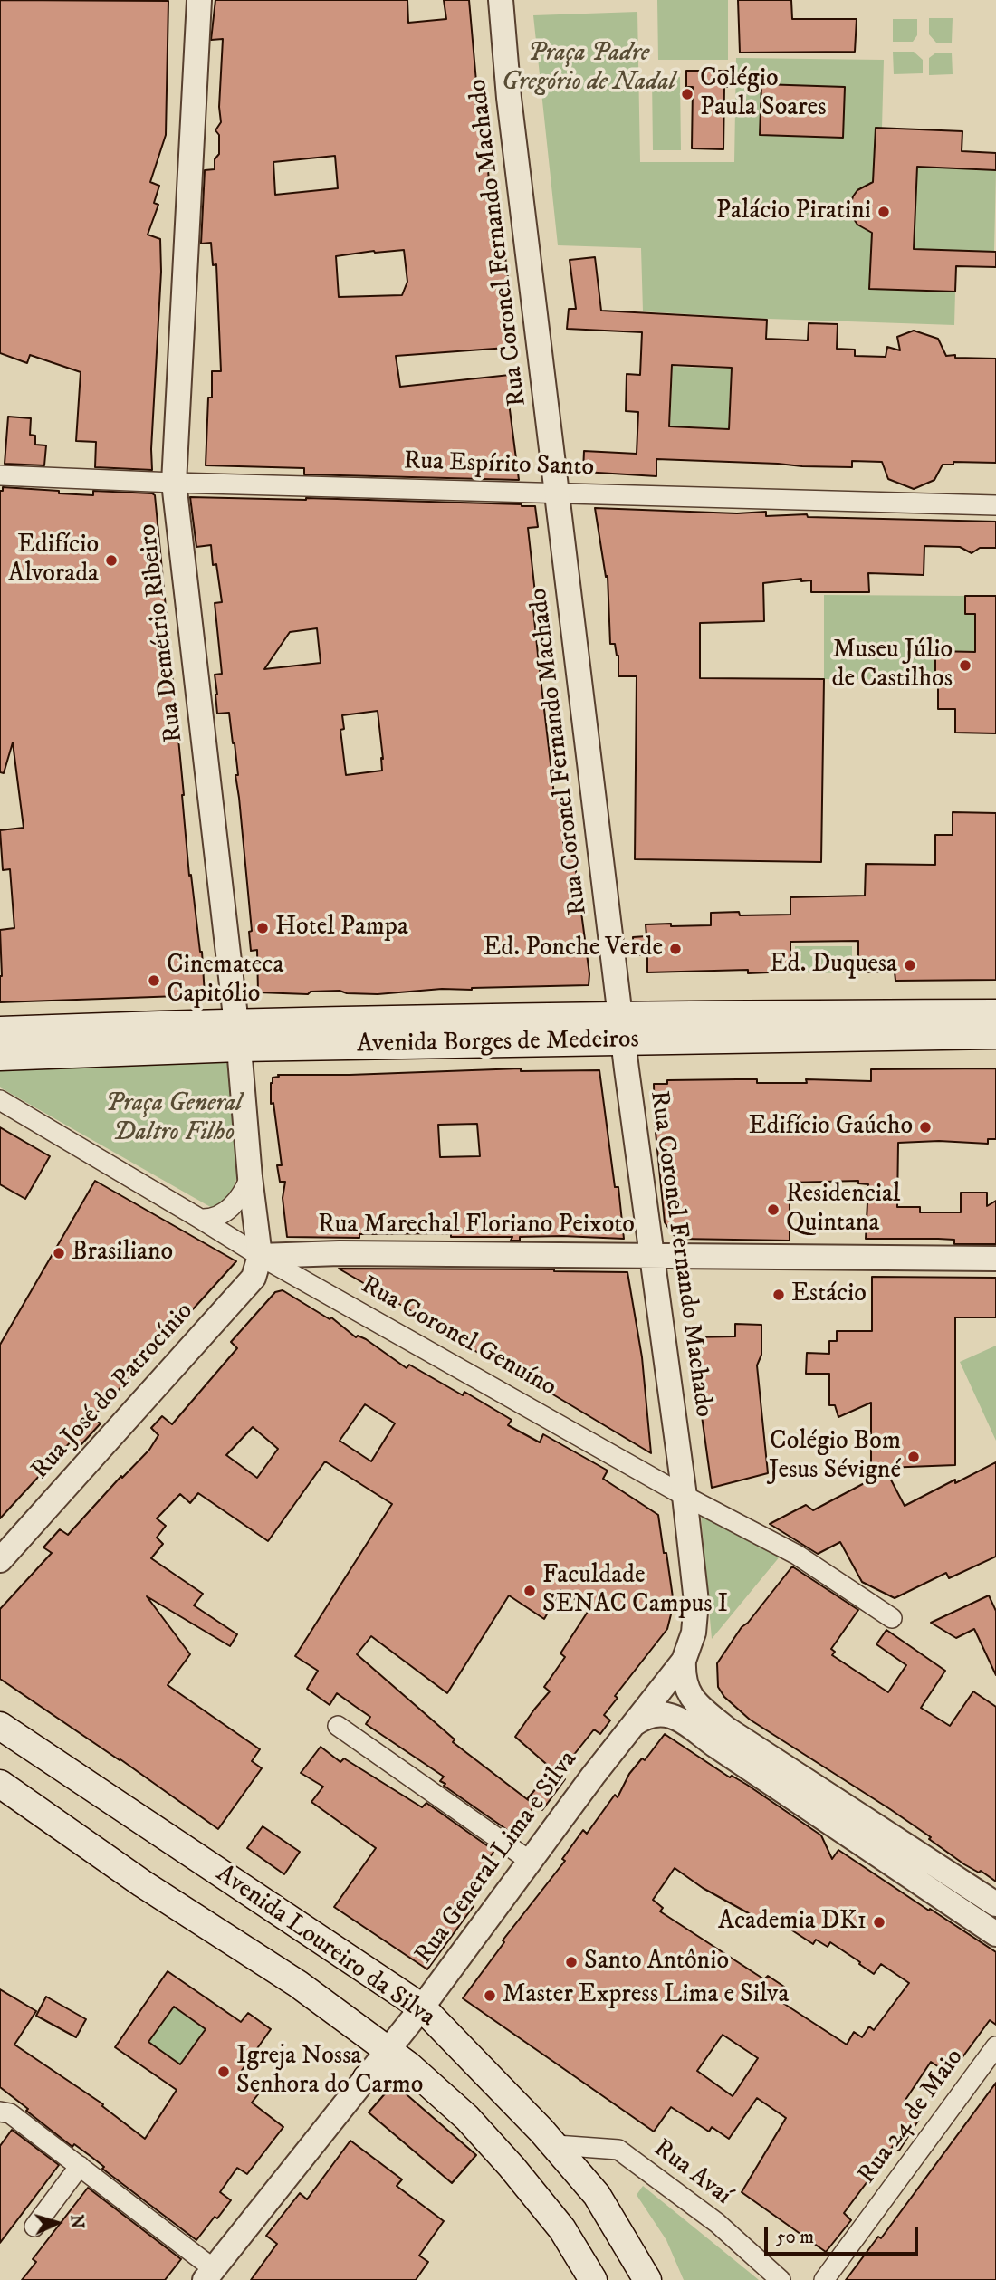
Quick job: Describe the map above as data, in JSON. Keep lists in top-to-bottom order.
{
  "streets": {
    "main road": ["Avenida Borges de Medeiros", "Avenida Loureiro da Silva"],
    "street": [
      "Rua Coronel Fernando Machado",
      "Rua Espírito Santo",
      "Rua Demétrio Ribeiro",
      "Rua Marechal Floriano Peixoto",
      "Rua Coronel Genuíno",
      "Rua José do Patrocínio",
      "Rua General Lima e Silva",
      "Rua 24 de Maio",
      "Rua Avaí"
    ]
  },
  "crossings": [
    ["Rua Coronel Fernando Machado", "Rua Espírito Santo"],
    ["Rua Coronel Fernando Machado", "Avenida Borges de Medeiros"],
    ["Rua Coronel Fernando Machado", "Rua Marechal Floriano Peixoto"],
    ["Rua Coronel Fernando Machado", "Rua Coronel Genuíno"],
    ["Rua Coronel Fernando Machado", "Rua General Lima e Silva"],
    ["Rua Espírito Santo", "Rua Demétrio Ribeiro"],
    ["Rua Demétrio Ribeiro", "Avenida Borges de Medeiros"],
    ["Rua Demétrio Ribeiro", "Rua Marechal Floriano Peixoto"],
    ["Rua Demétrio Ribeiro", "Rua Coronel Genuíno"],
    ["Rua Demétrio Ribeiro", "Rua José do Patrocínio"],
    ["Rua Marechal Floriano Peixoto", "Rua Coronel Genuíno"],
    ["Rua Marechal Floriano Peixoto", "Rua José do Patrocínio"],
    ["Rua Coronel Genuíno", "Rua José do Patrocínio"],
    ["Rua Coronel Genuíno", "Rua General Lima e Silva"],
    ["Rua General Lima e Silva", "Avenida Loureiro da Silva"],
    ["Avenida Loureiro da Silva", "Rua Avaí"]
  ],
  "parks": ["Praça Padre Gregório de Nadal", "Praça General Daltro Filho"],
  "places": [
    "Colégio Paula Soares",
    "Palácio Piratini",
    "Edifício Alvorada",
    "Museu Júlio de Castilhos",
    "Hotel Pampa",
    "Ed. Ponche Verde",
    "Ed. Duquesa",
    "Cinemateca Capitólio",
    "Edifício Gaúcho",
    "Residencial Quintana",
    "Brasiliano",
    "Estácio",
    "Colégio Bom Jesus Sévigné",
    "Faculdade SENAC Campus I",
    "Academia DK1",
    "Santo Antônio",
    "Master Express Lima e Silva",
    "Igreja Nossa Senhora do Carmo"
  ],
  "scale_bar": "50 m",
  "north": "right"
}
